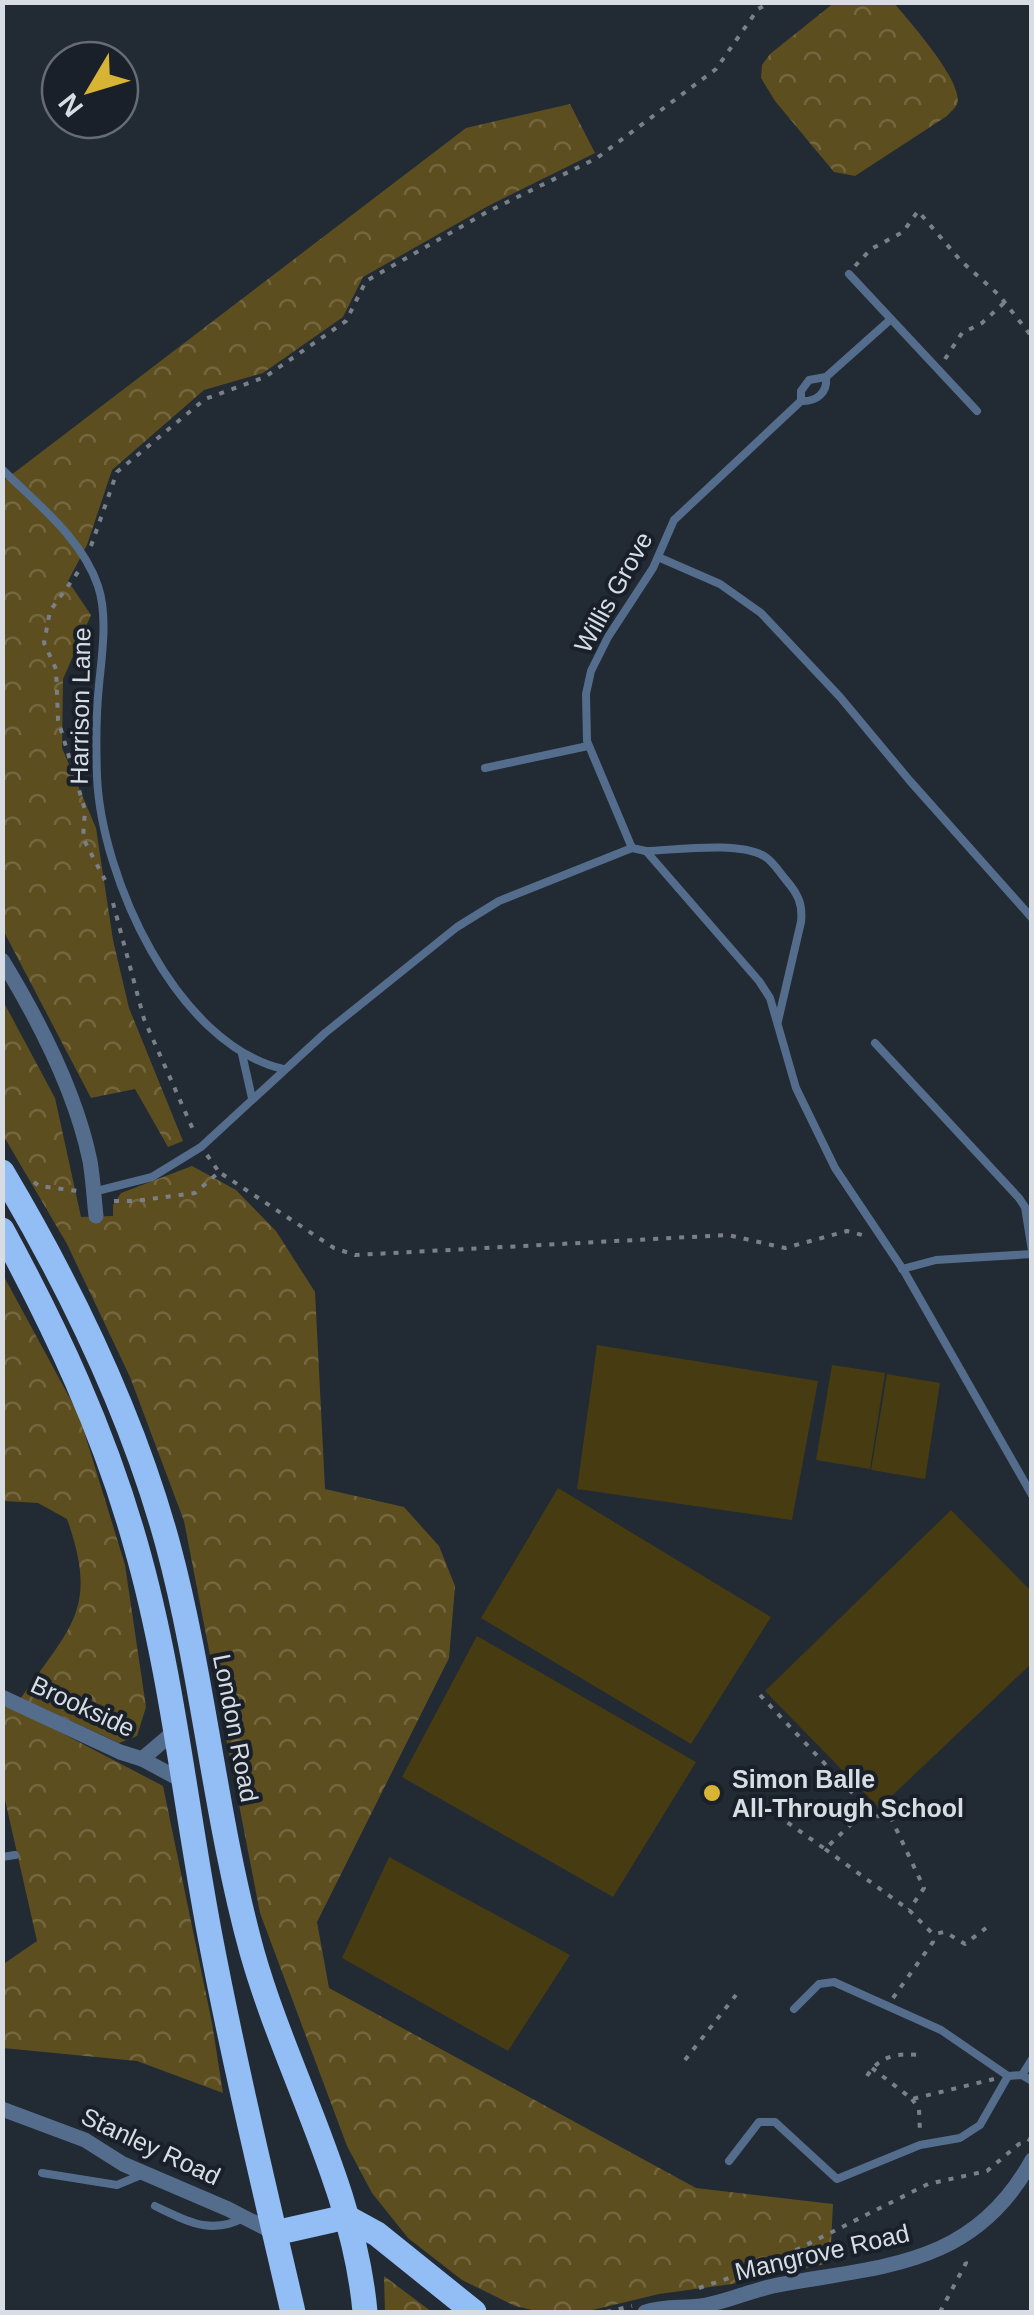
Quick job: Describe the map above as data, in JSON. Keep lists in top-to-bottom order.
{
  "streets": {
    "highway": ["London Road"],
    "street": ["Brookside", "Stanley Road", "Mangrove Road"],
    "lane": ["Willis Grove", "Harrison Lane"]
  },
  "places": ["Simon Balle All-Through School"],
  "north": "bottom left"
}
